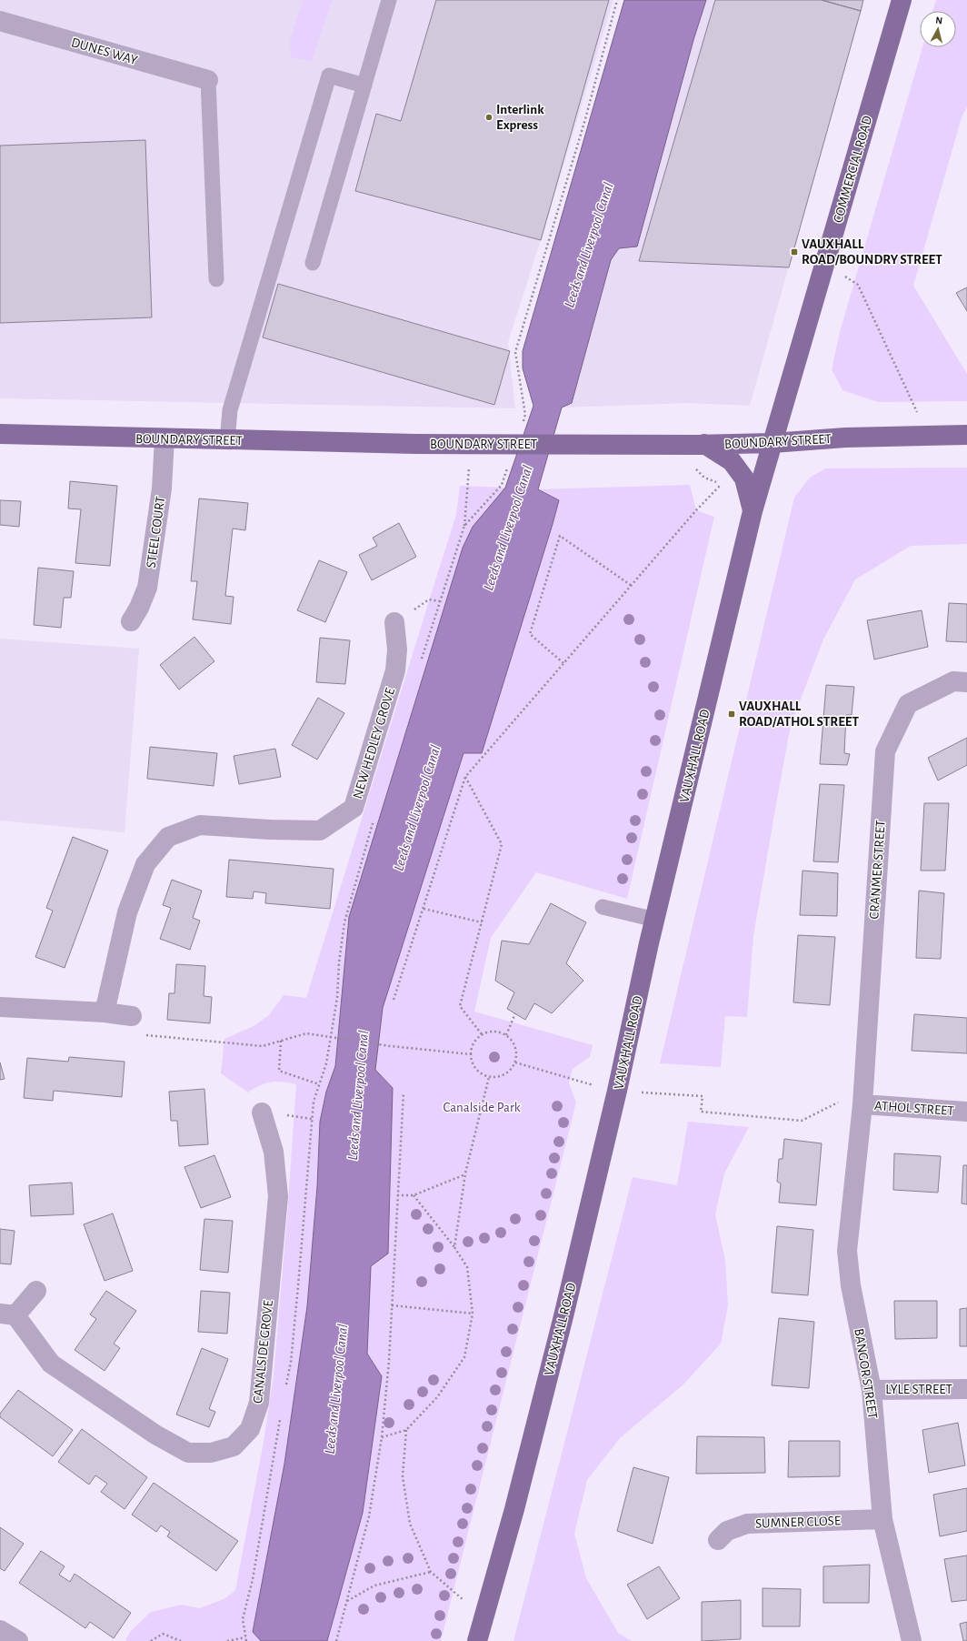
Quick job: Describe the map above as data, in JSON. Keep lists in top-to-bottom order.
{
  "streets": {
    "main road": ["COMMERCIAL ROAD", "BOUNDARY STREET", "VAUXHALL ROAD"],
    "street": [
      "DUNES WAY",
      "STEEL COURT",
      "NEW HEDLEY GROVE",
      "CRANMER STREET",
      "ATHOL STREET",
      "CANALSIDE GROVE",
      "BANGOR STREET",
      "LYLE STREET",
      "SUMNER CLOSE"
    ]
  },
  "crossings": [
    ["COMMERCIAL ROAD", "BOUNDARY STREET"],
    ["COMMERCIAL ROAD", "VAUXHALL ROAD"],
    ["BOUNDARY STREET", "STEEL COURT"],
    ["BOUNDARY STREET", "VAUXHALL ROAD"],
    ["CRANMER STREET", "ATHOL STREET"],
    ["CRANMER STREET", "BANGOR STREET"],
    ["ATHOL STREET", "BANGOR STREET"],
    ["BANGOR STREET", "LYLE STREET"],
    ["BANGOR STREET", "SUMNER CLOSE"]
  ],
  "water": ["Leeds and Liverpool Canal"],
  "parks": ["Canalside Park"],
  "places": {
    "other": ["Interlink Express"],
    "transit": ["VAUXHALL ROAD/BOUNDRY STREET", "VAUXHALL ROAD/ATHOL STREET"]
  },
  "north": "top"
}
